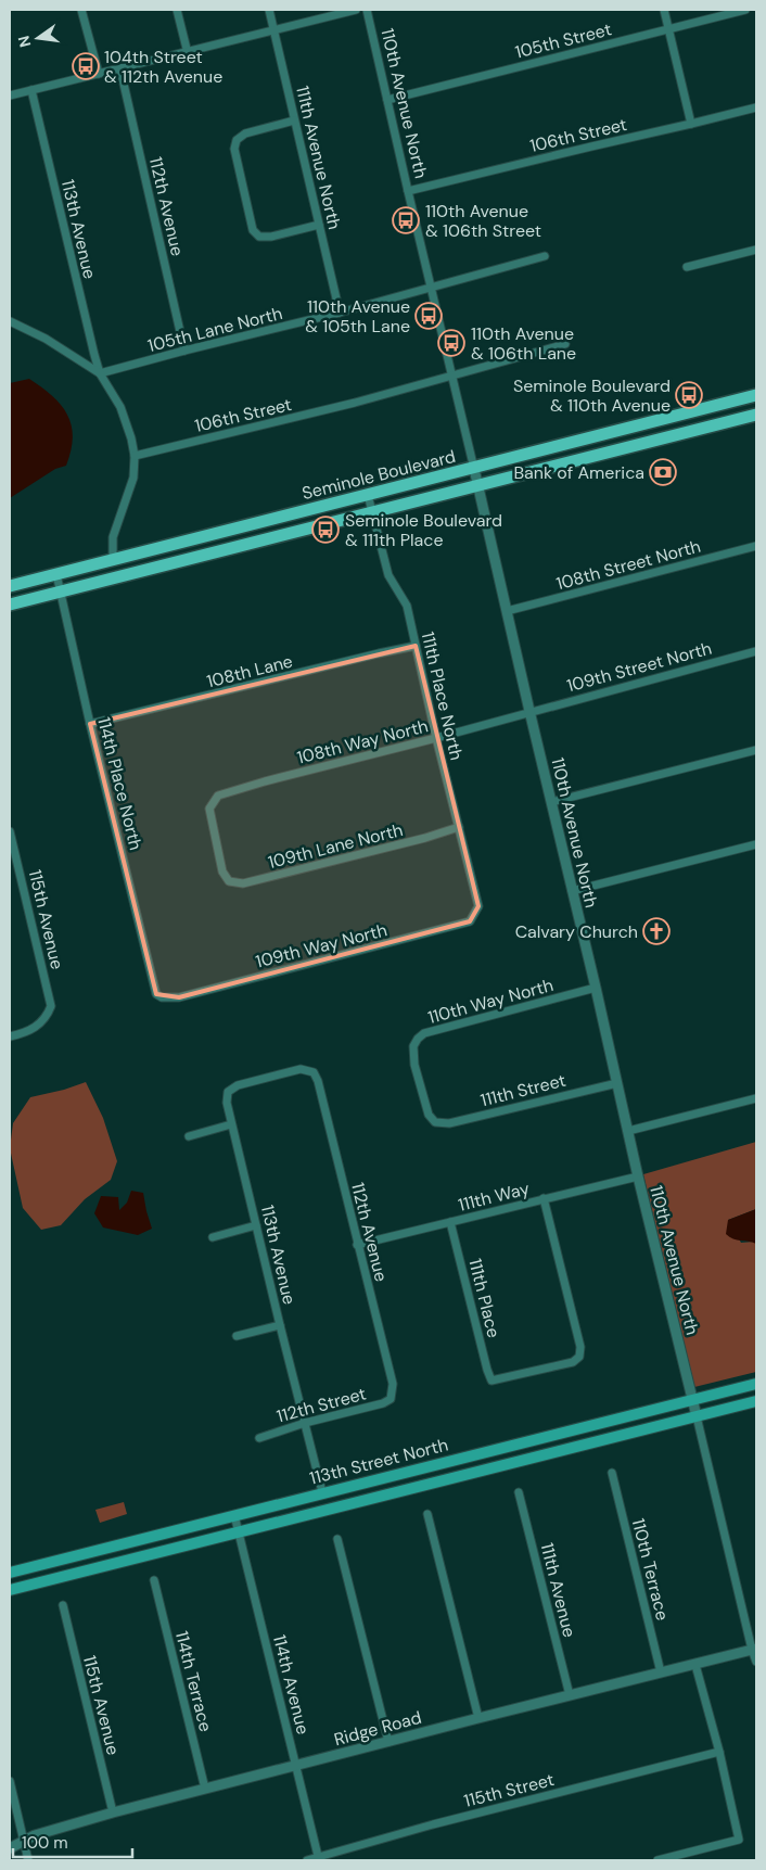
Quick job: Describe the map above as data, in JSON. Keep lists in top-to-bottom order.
{
  "streets": {
    "main road": ["Seminole Boulevard", "113th Street North"],
    "street": [
      "105th Street",
      "110th Avenue North",
      "106th Street",
      "111th Avenue North",
      "112th Avenue",
      "113th Avenue",
      "105th Lane North",
      "108th Street North",
      "109th Street North",
      "108th Lane",
      "111th Place North",
      "108th Way North",
      "114th Place North",
      "109th Lane North",
      "115th Avenue",
      "109th Way North",
      "110th Way North",
      "111th Street",
      "111th Way",
      "111th Place",
      "112th Street",
      "110th Terrace",
      "111th Avenue",
      "114th Terrace",
      "114th Avenue",
      "Ridge Road",
      "115th Street"
    ]
  },
  "crossings": [
    ["105th Street", "110th Avenue North"],
    ["110th Avenue North", "106th Street"],
    ["110th Avenue North", "105th Lane North"],
    ["110th Avenue North", "Seminole Boulevard"],
    ["110th Avenue North", "108th Street North"],
    ["110th Avenue North", "109th Street North"],
    ["110th Avenue North", "108th Way North"],
    ["110th Avenue North", "110th Way North"],
    ["110th Avenue North", "111th Street"],
    ["110th Avenue North", "111th Way"],
    ["110th Avenue North", "113th Street North"],
    ["110th Avenue North", "Ridge Road"],
    ["111th Avenue North", "105th Lane North"],
    ["112th Avenue", "113th Avenue"],
    ["112th Avenue", "105th Lane North"],
    ["112th Avenue", "111th Way"],
    ["112th Avenue", "112th Street"],
    ["113th Avenue", "105th Lane North"],
    ["113th Avenue", "112th Street"],
    ["113th Avenue", "113th Street North"],
    ["Seminole Boulevard", "111th Place North"],
    ["Seminole Boulevard", "114th Place North"],
    ["109th Street North", "108th Way North"],
    ["108th Lane", "111th Place North"],
    ["108th Lane", "114th Place North"],
    ["111th Place North", "108th Way North"],
    ["111th Place North", "109th Lane North"],
    ["111th Place North", "109th Way North"],
    ["108th Way North", "109th Lane North"],
    ["114th Place North", "109th Way North"],
    ["115th Avenue", "Ridge Road"],
    ["110th Way North", "111th Street"],
    ["111th Way", "111th Place"],
    ["113th Street North", "114th Avenue"],
    ["110th Terrace", "Ridge Road"],
    ["111th Avenue", "Ridge Road"],
    ["114th Terrace", "Ridge Road"],
    ["114th Avenue", "Ridge Road"],
    ["114th Avenue", "115th Street"]
  ],
  "places": {
    "bus stop": [
      "104th Street & 112th Avenue",
      "110th Avenue & 106th Street",
      "110th Avenue & 105th Lane",
      "110th Avenue & 106th Lane",
      "Seminole Boulevard & 110th Avenue",
      "Seminole Boulevard & 111th Place"
    ],
    "bank": ["Bank of America"],
    "church": ["Calvary Church"]
  },
  "scale_bar": "100 m",
  "north": "left"
}
